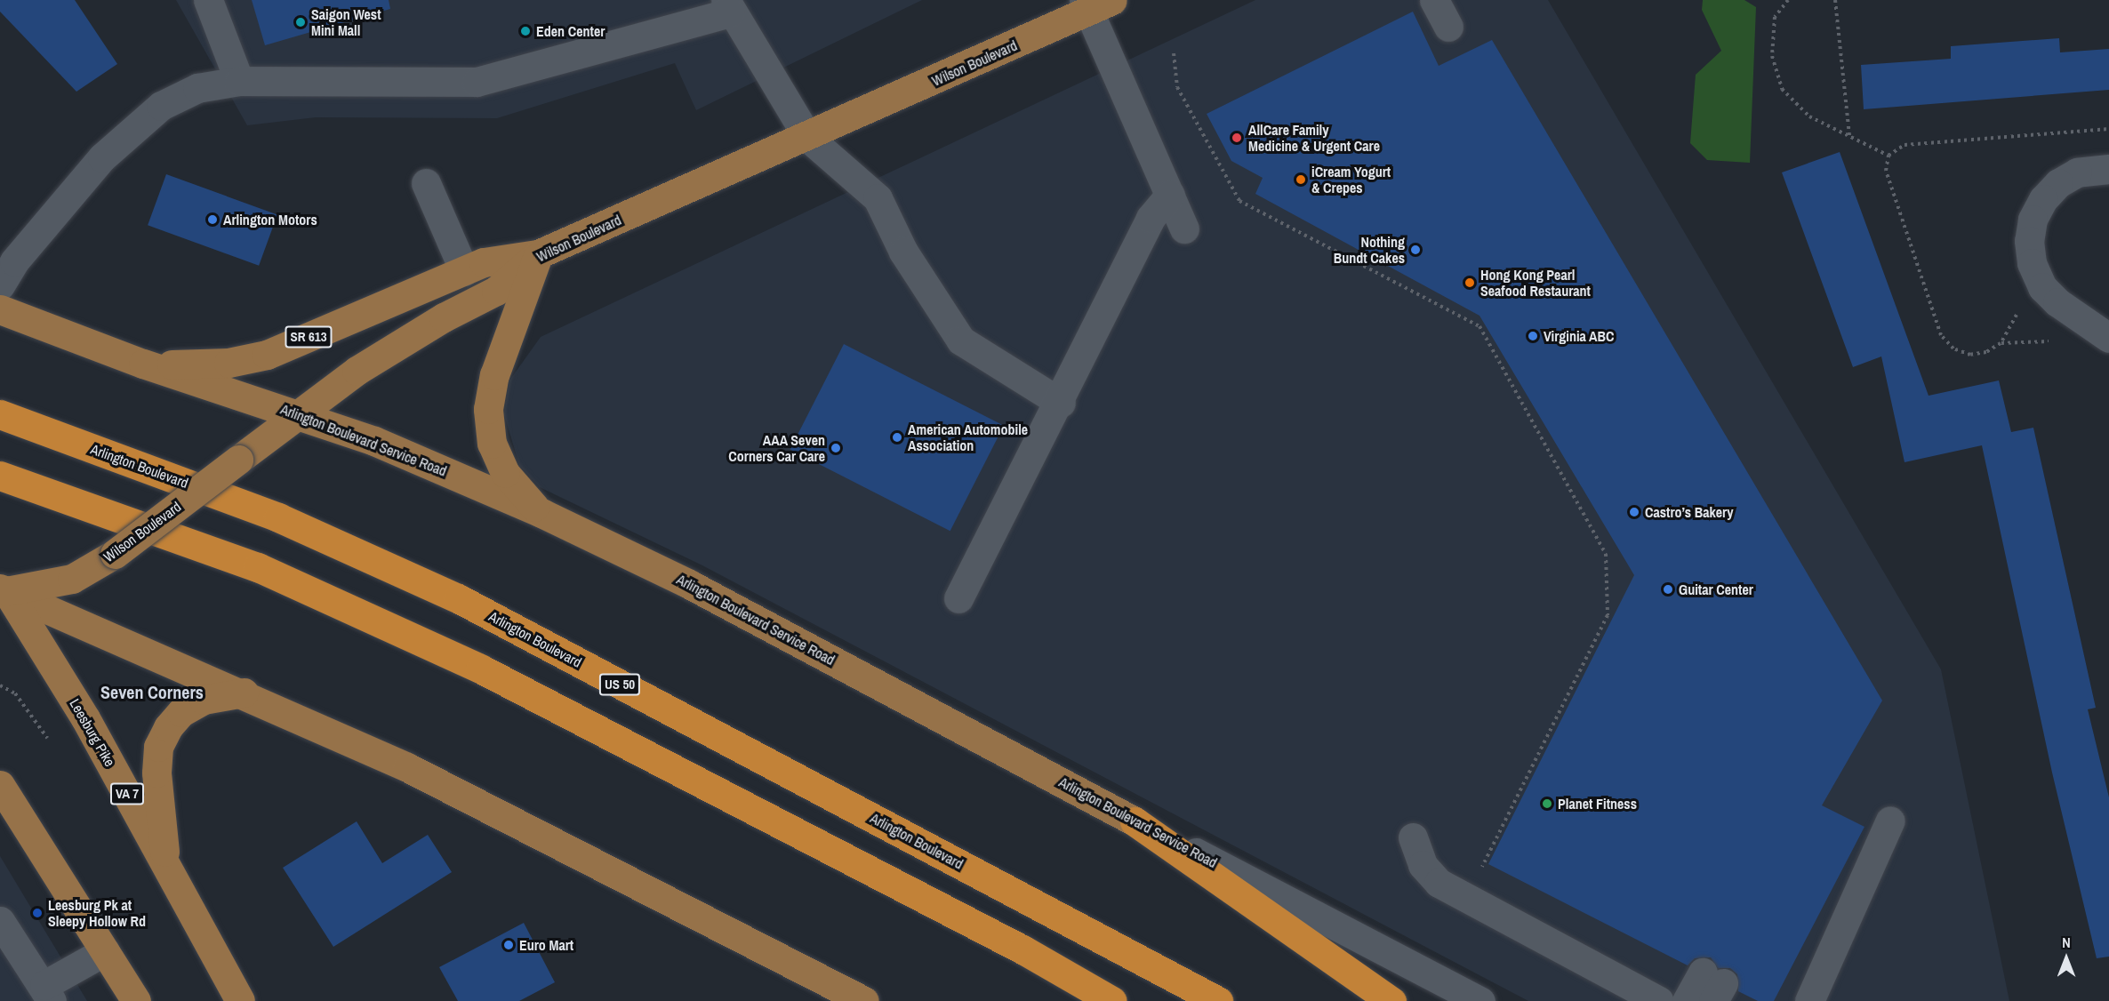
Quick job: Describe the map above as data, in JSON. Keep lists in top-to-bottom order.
{
  "streets": {
    "highway": ["Arlington Boulevard", "US 50"],
    "main road": [
      "Wilson Boulevard",
      "SR 613",
      "Arlington Boulevard Service Road",
      "Leesburg Pike",
      "VA 7"
    ]
  },
  "crossings": [
    ["Wilson Boulevard", "SR 613"],
    ["Wilson Boulevard", "Arlington Boulevard Service Road"],
    ["Wilson Boulevard", "Leesburg Pike"],
    ["SR 613", "Arlington Boulevard Service Road"]
  ],
  "districts": ["Seven Corners"],
  "places": [
    "Saigon West Mini Mall",
    "Eden Center",
    "AllCare Family Medicine & Urgent Care",
    "iCream Yogurt & Crepes",
    "Arlington Motors",
    "Nothing Bundt Cakes",
    "Hong Kong Pearl Seafood Restaurant",
    "Virginia ABC",
    "American Automobile Association",
    "AAA Seven Corners Car Care",
    "Castro’s Bakery",
    "Guitar Center",
    "Planet Fitness",
    "Leesburg Pk at Sleepy Hollow Rd",
    "Euro Mart"
  ],
  "north": "top"
}
